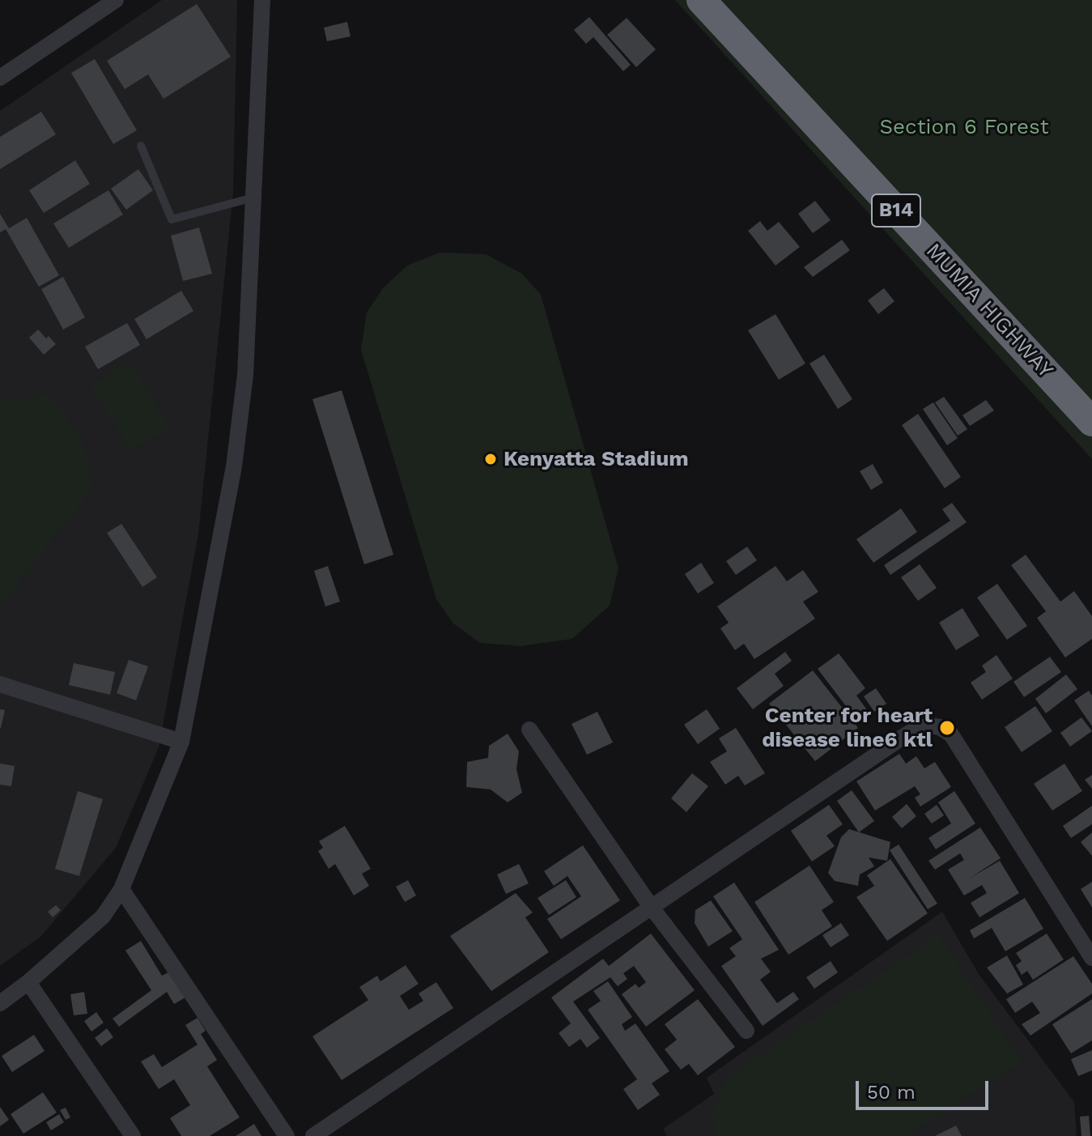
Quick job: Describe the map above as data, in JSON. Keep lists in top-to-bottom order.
{
  "streets": {
    "highway": ["B14", "MUMIA HIGHWAY"]
  },
  "parks": ["Section 6 Forest"],
  "places": ["Kenyatta Stadium", "Center for heart disease line6 ktl"],
  "scale_bar": "50 m"
}
